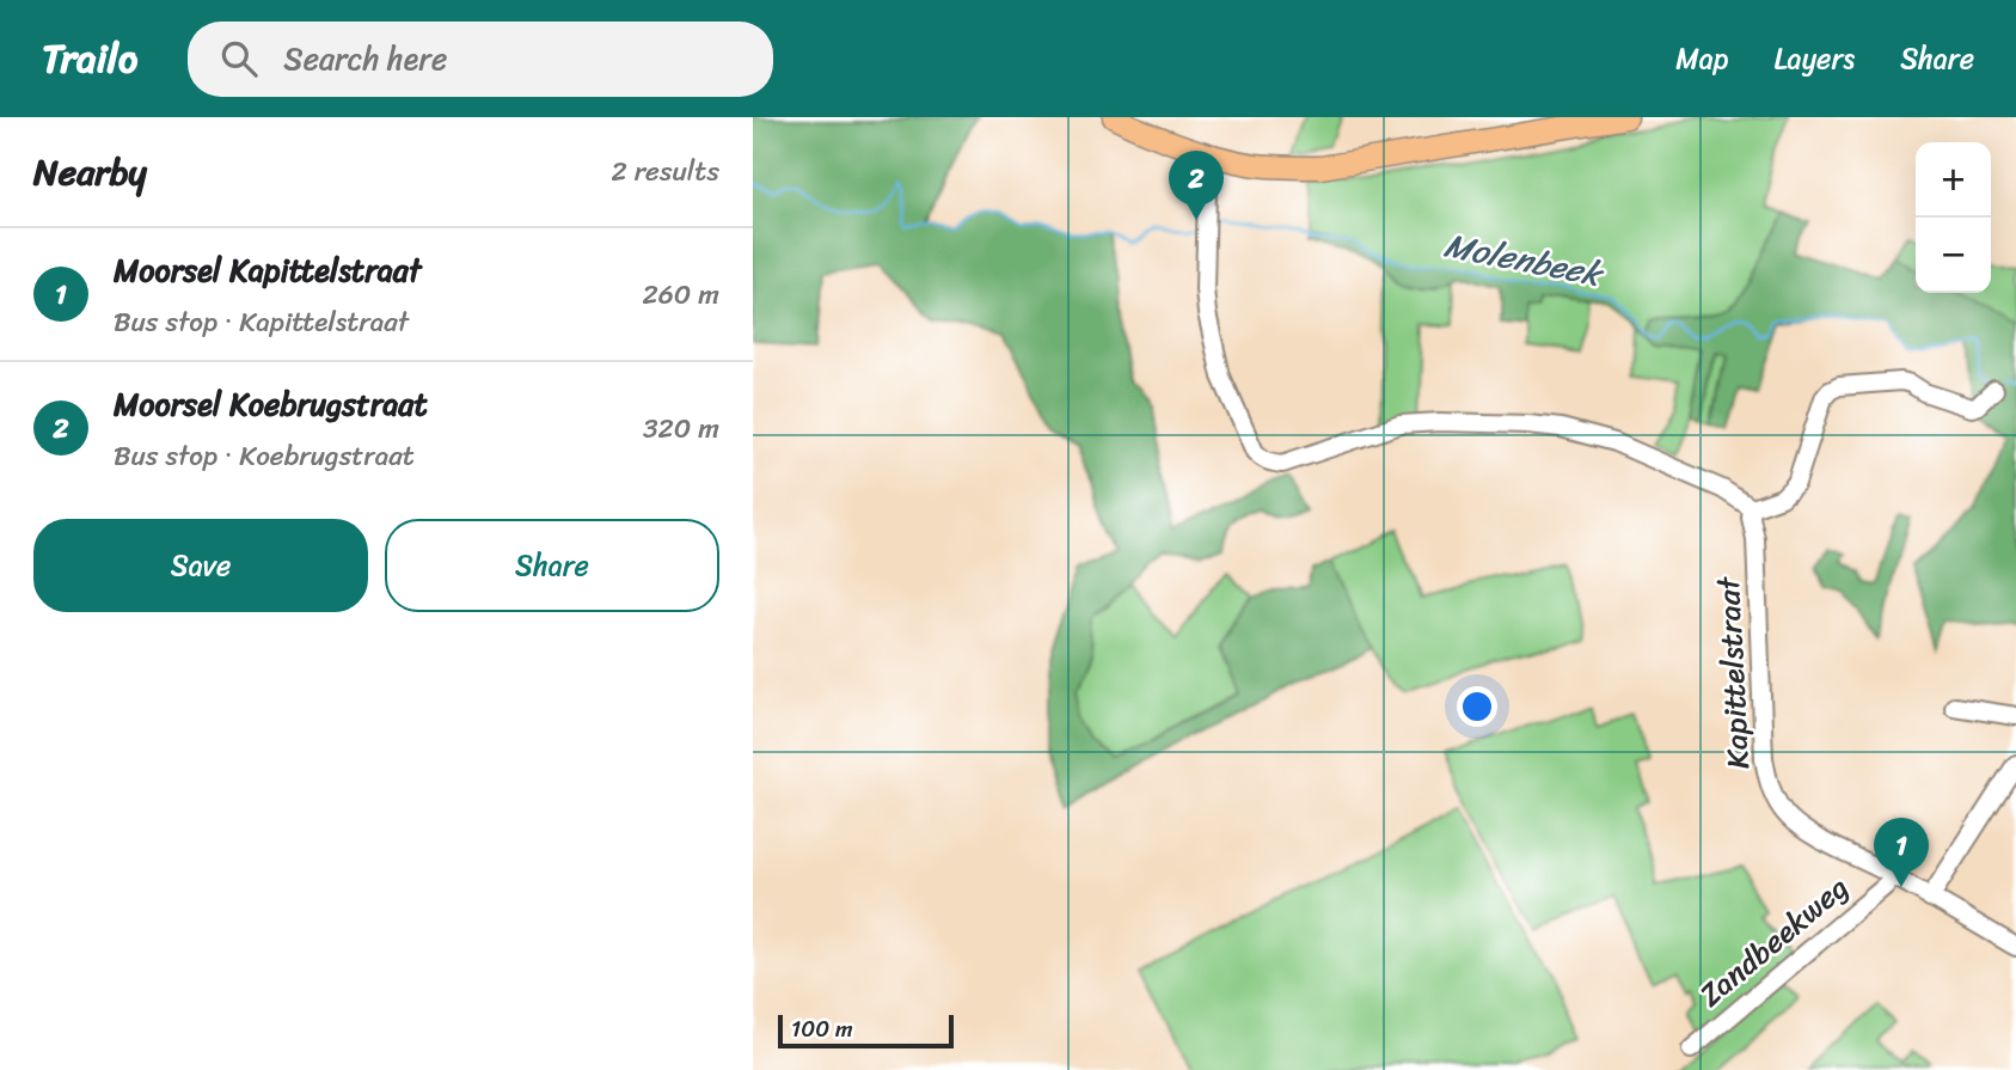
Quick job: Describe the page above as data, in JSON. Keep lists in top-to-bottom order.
{
  "streets": {
    "street": ["Kapittelstraat", "Zandbeekweg"]
  },
  "crossings": [
    ["Kapittelstraat", "Zandbeekweg"]
  ],
  "water": ["Molenbeek"],
  "scale_bar": "100 m",
  "page": {
    "header": "Trailo",
    "search": "Search here",
    "nav": ["Map", "Layers", "Share"],
    "heading": ["Nearby", "2 results"],
    "map_buttons": ["+", "−"],
    "pins": ["2", "1"],
    "list": [
      {
        "mark": "1",
        "name": "Moorsel Kapittelstraat",
        "note": "Bus stop · Kapittelstraat",
        "value": "260 m"
      },
      {
        "mark": "2",
        "name": "Moorsel Koebrugstraat",
        "note": "Bus stop · Koebrugstraat",
        "value": "320 m"
      }
    ],
    "buttons": ["Save", "Share"],
    "scale": "100 m"
  }
}
